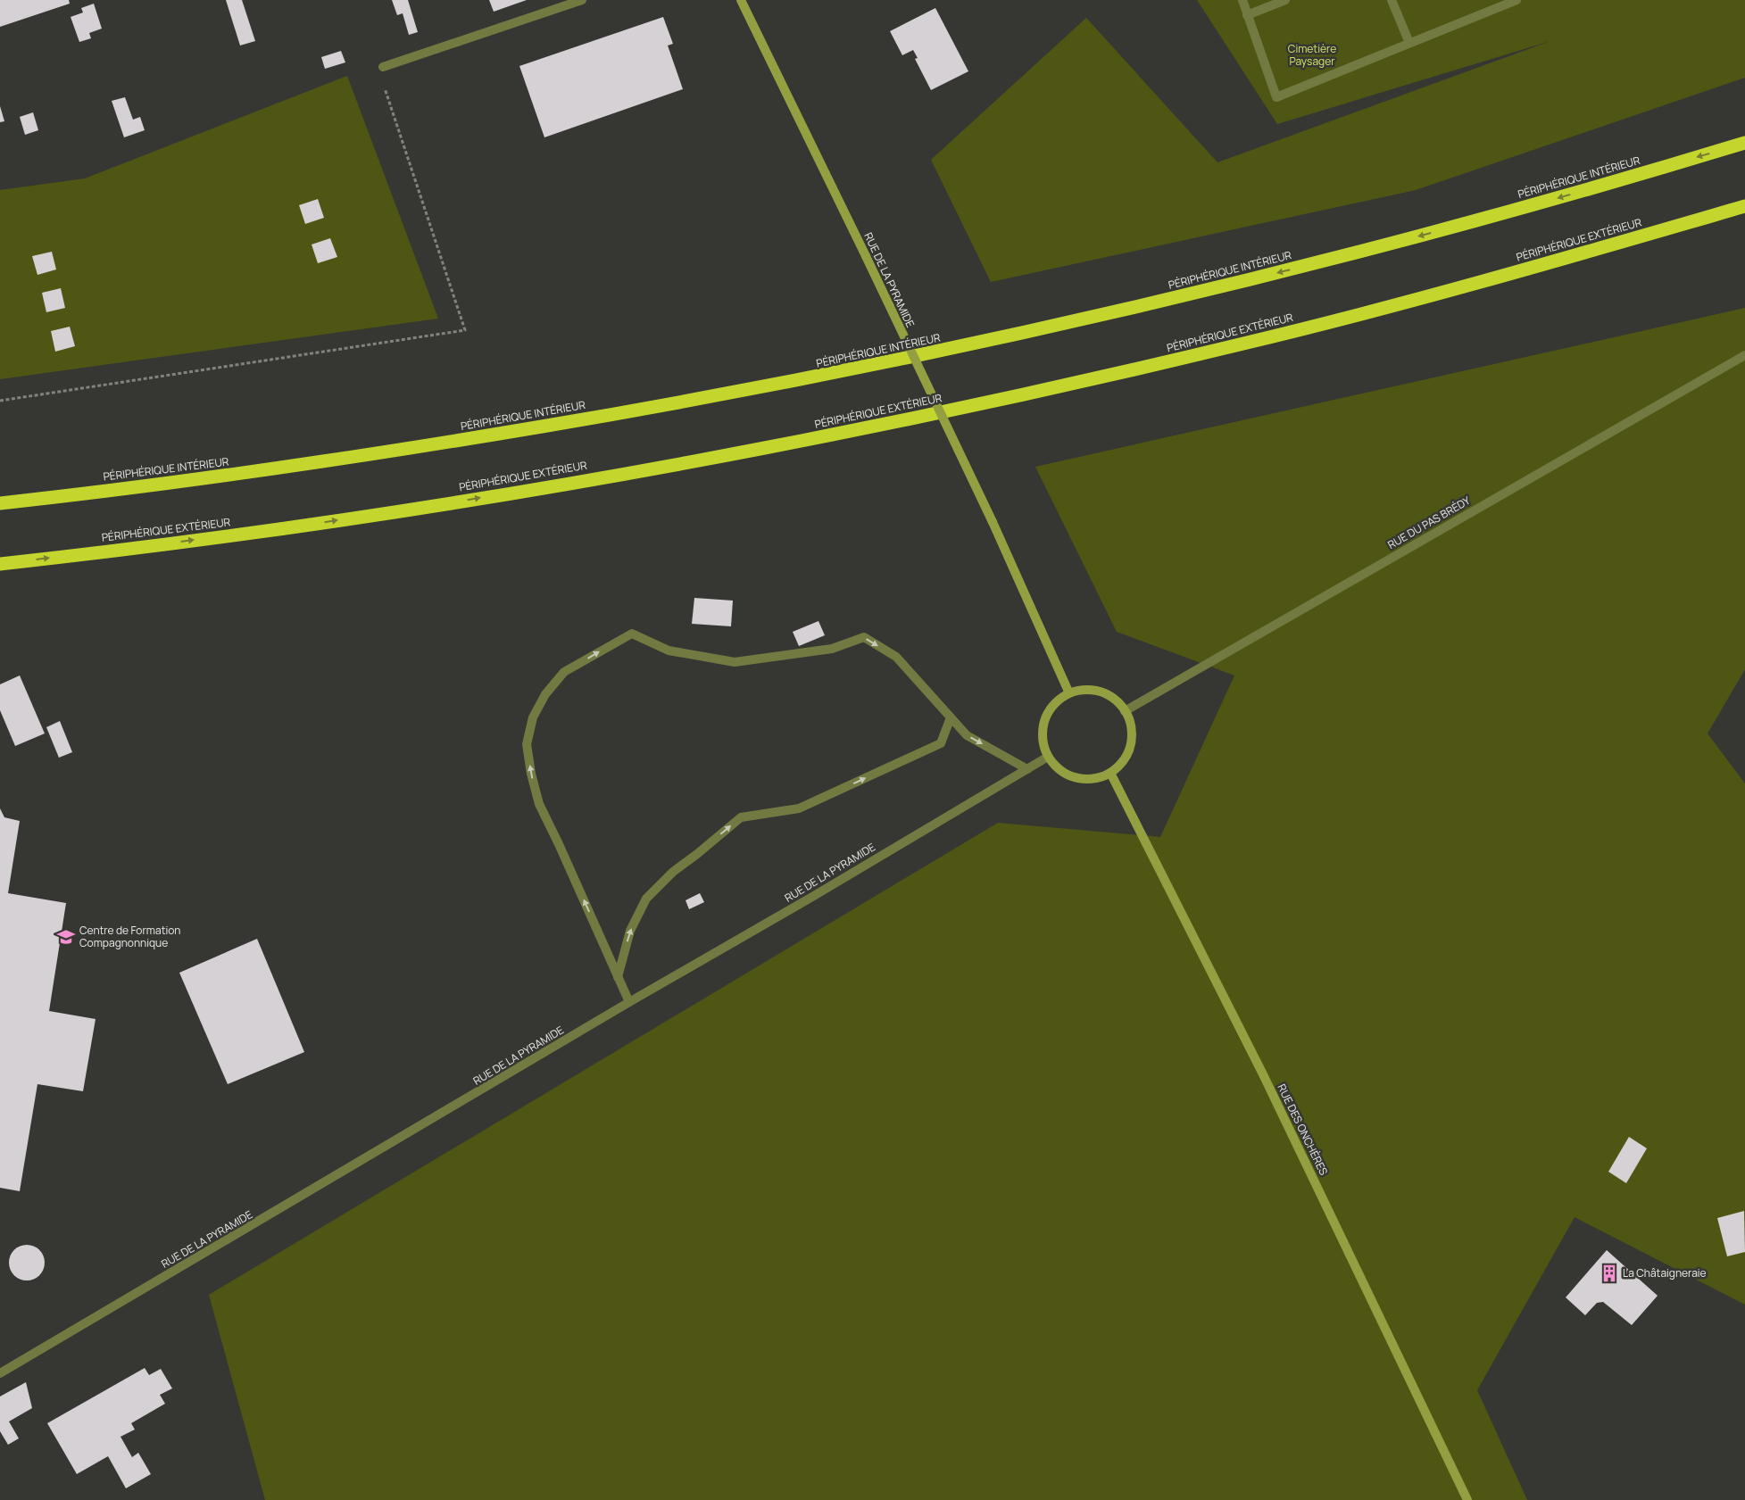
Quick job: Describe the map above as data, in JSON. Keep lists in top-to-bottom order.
{
  "streets": {
    "highway": ["PÉRIPHÉRIQUE INTÉRIEUR", "PÉRIPHÉRIQUE EXTÉRIEUR"],
    "street": ["RUE DE LA PYRAMIDE", "RUE DU PAS BRÉDY", "RUE DES ONCHÈRES"]
  },
  "crossings": [
    ["RUE DE LA PYRAMIDE", "RUE DU PAS BRÉDY"],
    ["RUE DE LA PYRAMIDE", "RUE DES ONCHÈRES"],
    ["RUE DU PAS BRÉDY", "RUE DES ONCHÈRES"]
  ],
  "one_way": ["PÉRIPHÉRIQUE INTÉRIEUR", "PÉRIPHÉRIQUE EXTÉRIEUR"],
  "parks": ["Cimetière Paysager"],
  "places": {
    "school or university": ["Centre de Formation Compagnonnique"],
    "building": ["La Châtaigneraie"]
  }
}
